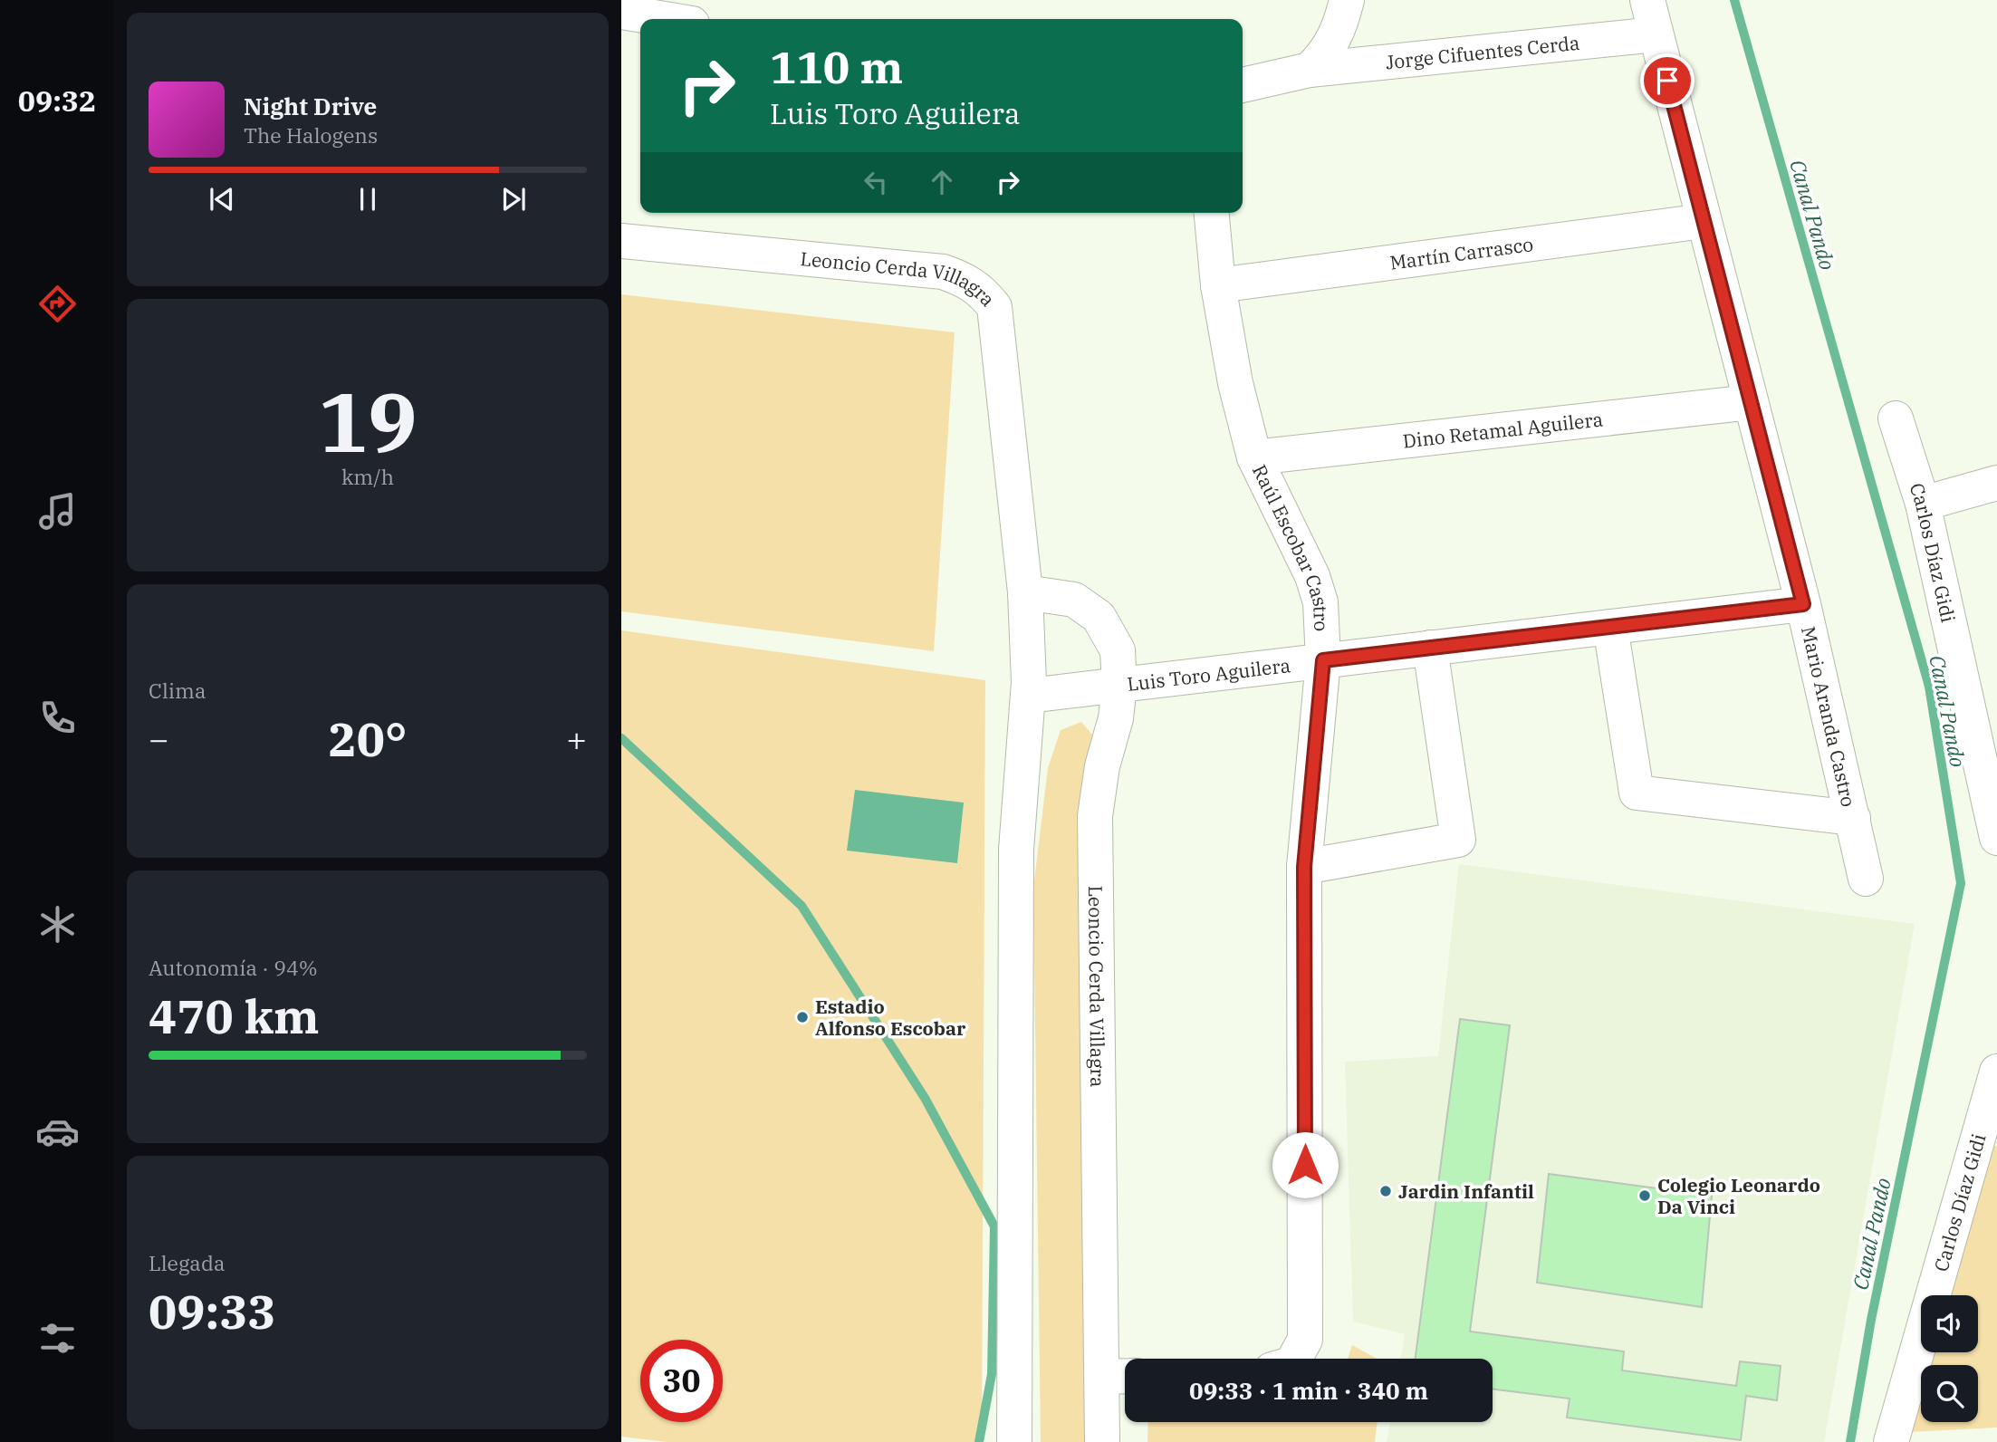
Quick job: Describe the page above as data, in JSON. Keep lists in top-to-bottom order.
{
  "streets": {
    "street": [
      "Jorge Cifuentes Cerda",
      "Martín Carrasco",
      "Leoncio Cerda Villagra",
      "Dino Retamal Aguilera",
      "Raúl Escobar Castro",
      "Carlos Díaz Gidi",
      "Luis Toro Aguilera",
      "Mario Aranda Castro"
    ]
  },
  "crossings": [
    ["Jorge Cifuentes Cerda", "Mario Aranda Castro"],
    ["Martín Carrasco", "Raúl Escobar Castro"],
    ["Martín Carrasco", "Mario Aranda Castro"],
    ["Leoncio Cerda Villagra", "Luis Toro Aguilera"],
    ["Dino Retamal Aguilera", "Raúl Escobar Castro"],
    ["Dino Retamal Aguilera", "Mario Aranda Castro"],
    ["Raúl Escobar Castro", "Luis Toro Aguilera"],
    ["Luis Toro Aguilera", "Mario Aranda Castro"]
  ],
  "water": ["Canal Pando"],
  "places": ["Estadio Alfonso Escobar", "Jardin Infantil", "Colegio Leonardo Da Vinci"],
  "page": {
    "tabs": "09:32",
    "turn": ["110 m", "Luis Toro Aguilera"],
    "song": ["Night Drive", "The Halogens"],
    "tile": [
      ["19", "km/h"],
      "Clima",
      ["Autonomía · 94%", "470 km"],
      ["Llegada", "09:33"]
    ],
    "heat": ["−", "20°", "+"],
    "limit": "30",
    "trip": "09:33 · 1 min · 340 m"
  }
}
